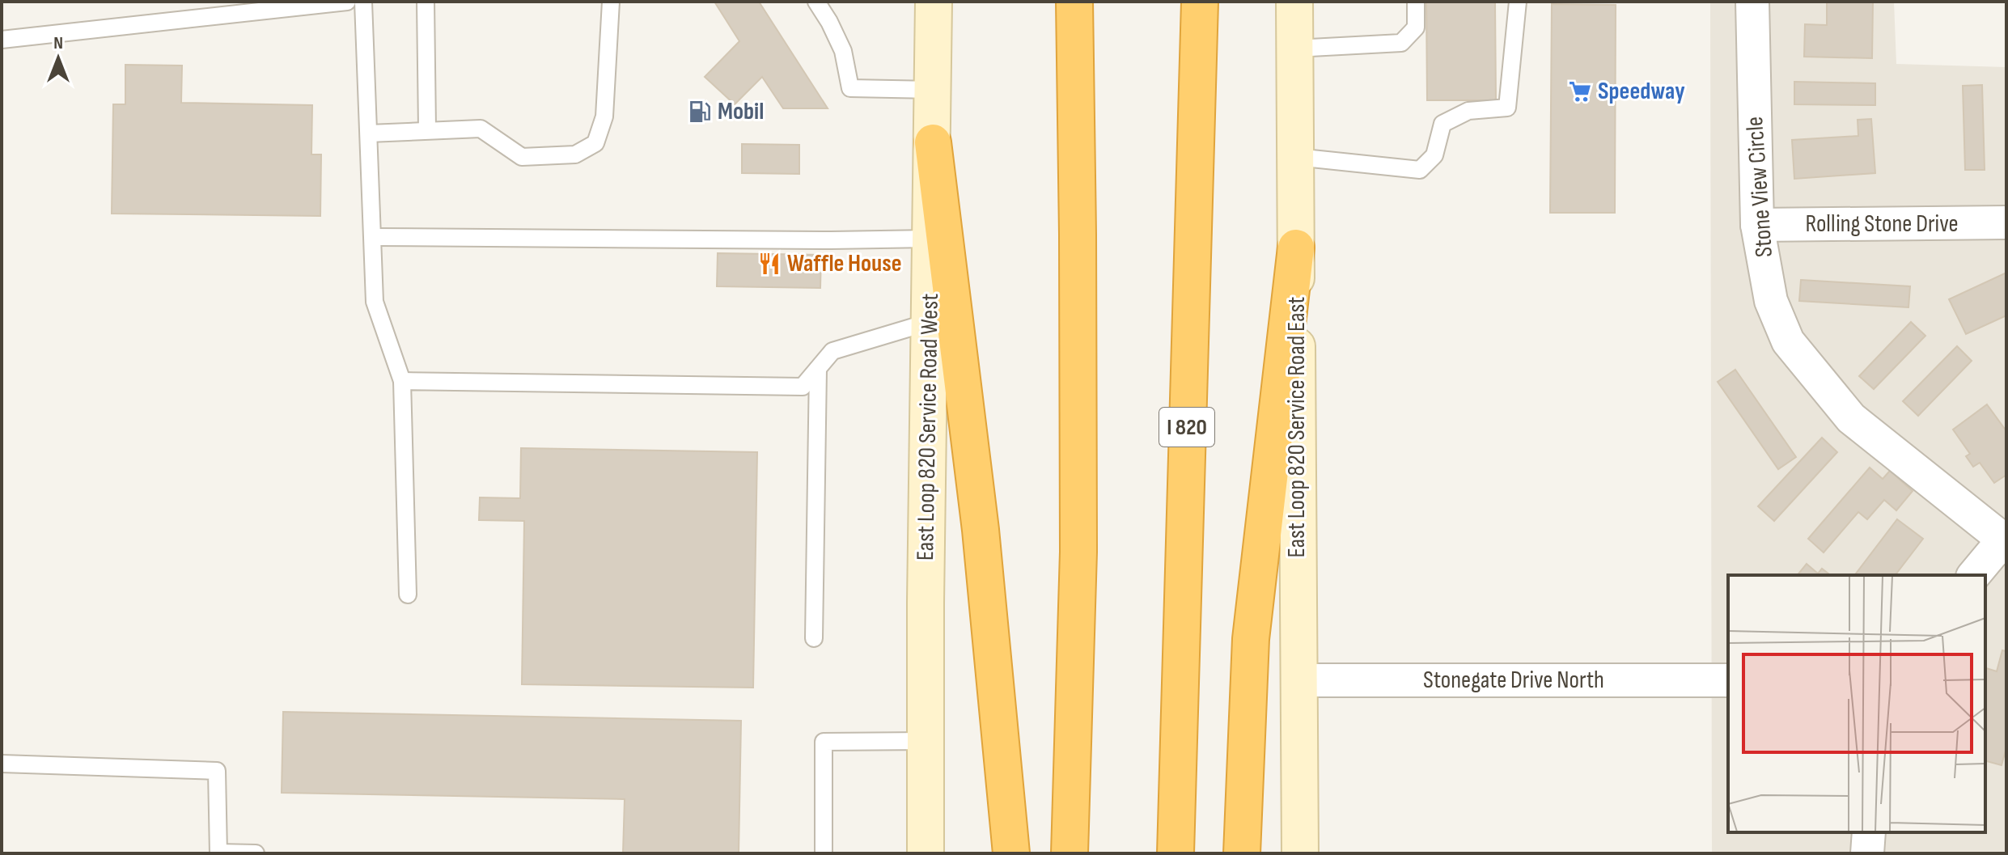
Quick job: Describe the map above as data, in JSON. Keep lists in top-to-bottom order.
{
  "streets": {
    "highway": ["I 820"],
    "main road": ["East Loop 820 Service Road West", "East Loop 820 Service Road East"],
    "street": ["Stone View Circle", "Rolling Stone Drive", "Stonegate Drive North"]
  },
  "crossings": [
    ["Stone View Circle", "Rolling Stone Drive"],
    ["East Loop 820 Service Road East", "Stonegate Drive North"]
  ],
  "places": {
    "supermarket": ["Speedway"],
    "fuel station": ["Mobil"],
    "restaurant": ["Waffle House"]
  },
  "north": "top"
}
